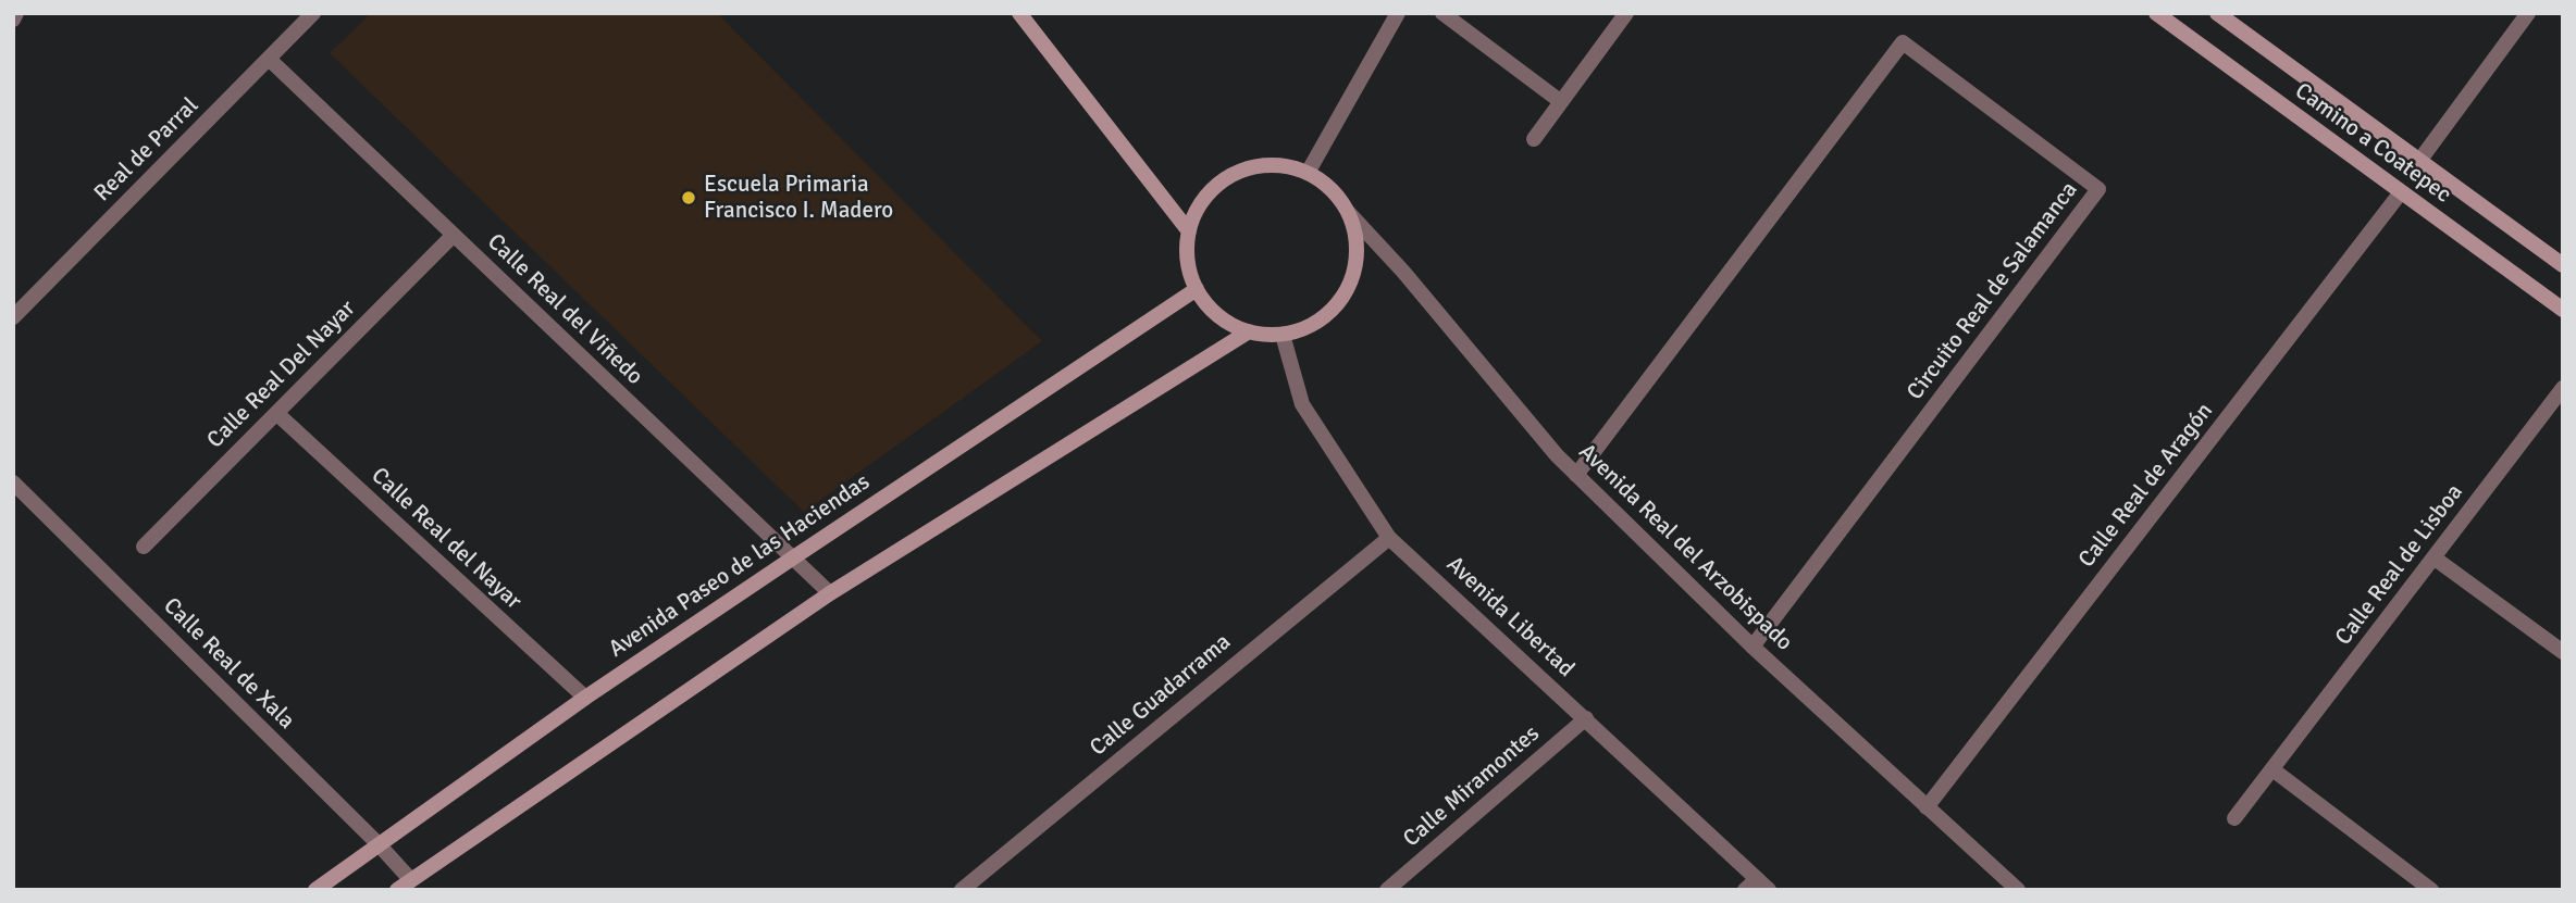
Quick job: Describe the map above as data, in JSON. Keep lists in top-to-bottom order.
{
  "streets": {
    "main road": ["Camino a Coatepec", "Avenida Paseo de las Haciendas"],
    "street": [
      "Real de Parral",
      "Circuito Real de Salamanca",
      "Calle Real del Viñedo",
      "Calle Real Del Nayar",
      "Calle Real de Aragón",
      "Calle Real del Nayar",
      "Avenida Real del Arzobispado",
      "Calle Real de Lisboa",
      "Avenida Libertad",
      "Calle Real de Xala",
      "Calle Guadarrama",
      "Calle Miramontes"
    ]
  },
  "crossings": [
    ["Camino a Coatepec", "Calle Real de Aragón"],
    ["Real de Parral", "Calle Real del Viñedo"],
    ["Circuito Real de Salamanca", "Avenida Real del Arzobispado"],
    ["Calle Real del Viñedo", "Calle Real Del Nayar"],
    ["Calle Real del Viñedo", "Avenida Paseo de las Haciendas"],
    ["Calle Real Del Nayar", "Calle Real del Nayar"],
    ["Calle Real de Aragón", "Avenida Real del Arzobispado"],
    ["Calle Real del Nayar", "Avenida Paseo de las Haciendas"],
    ["Avenida Real del Arzobispado", "Avenida Paseo de las Haciendas"],
    ["Avenida Real del Arzobispado", "Avenida Libertad"],
    ["Avenida Paseo de las Haciendas", "Avenida Libertad"],
    ["Avenida Paseo de las Haciendas", "Calle Real de Xala"],
    ["Avenida Libertad", "Calle Guadarrama"],
    ["Avenida Libertad", "Calle Miramontes"]
  ],
  "places": ["Escuela Primaria Francisco I. Madero"]
}
